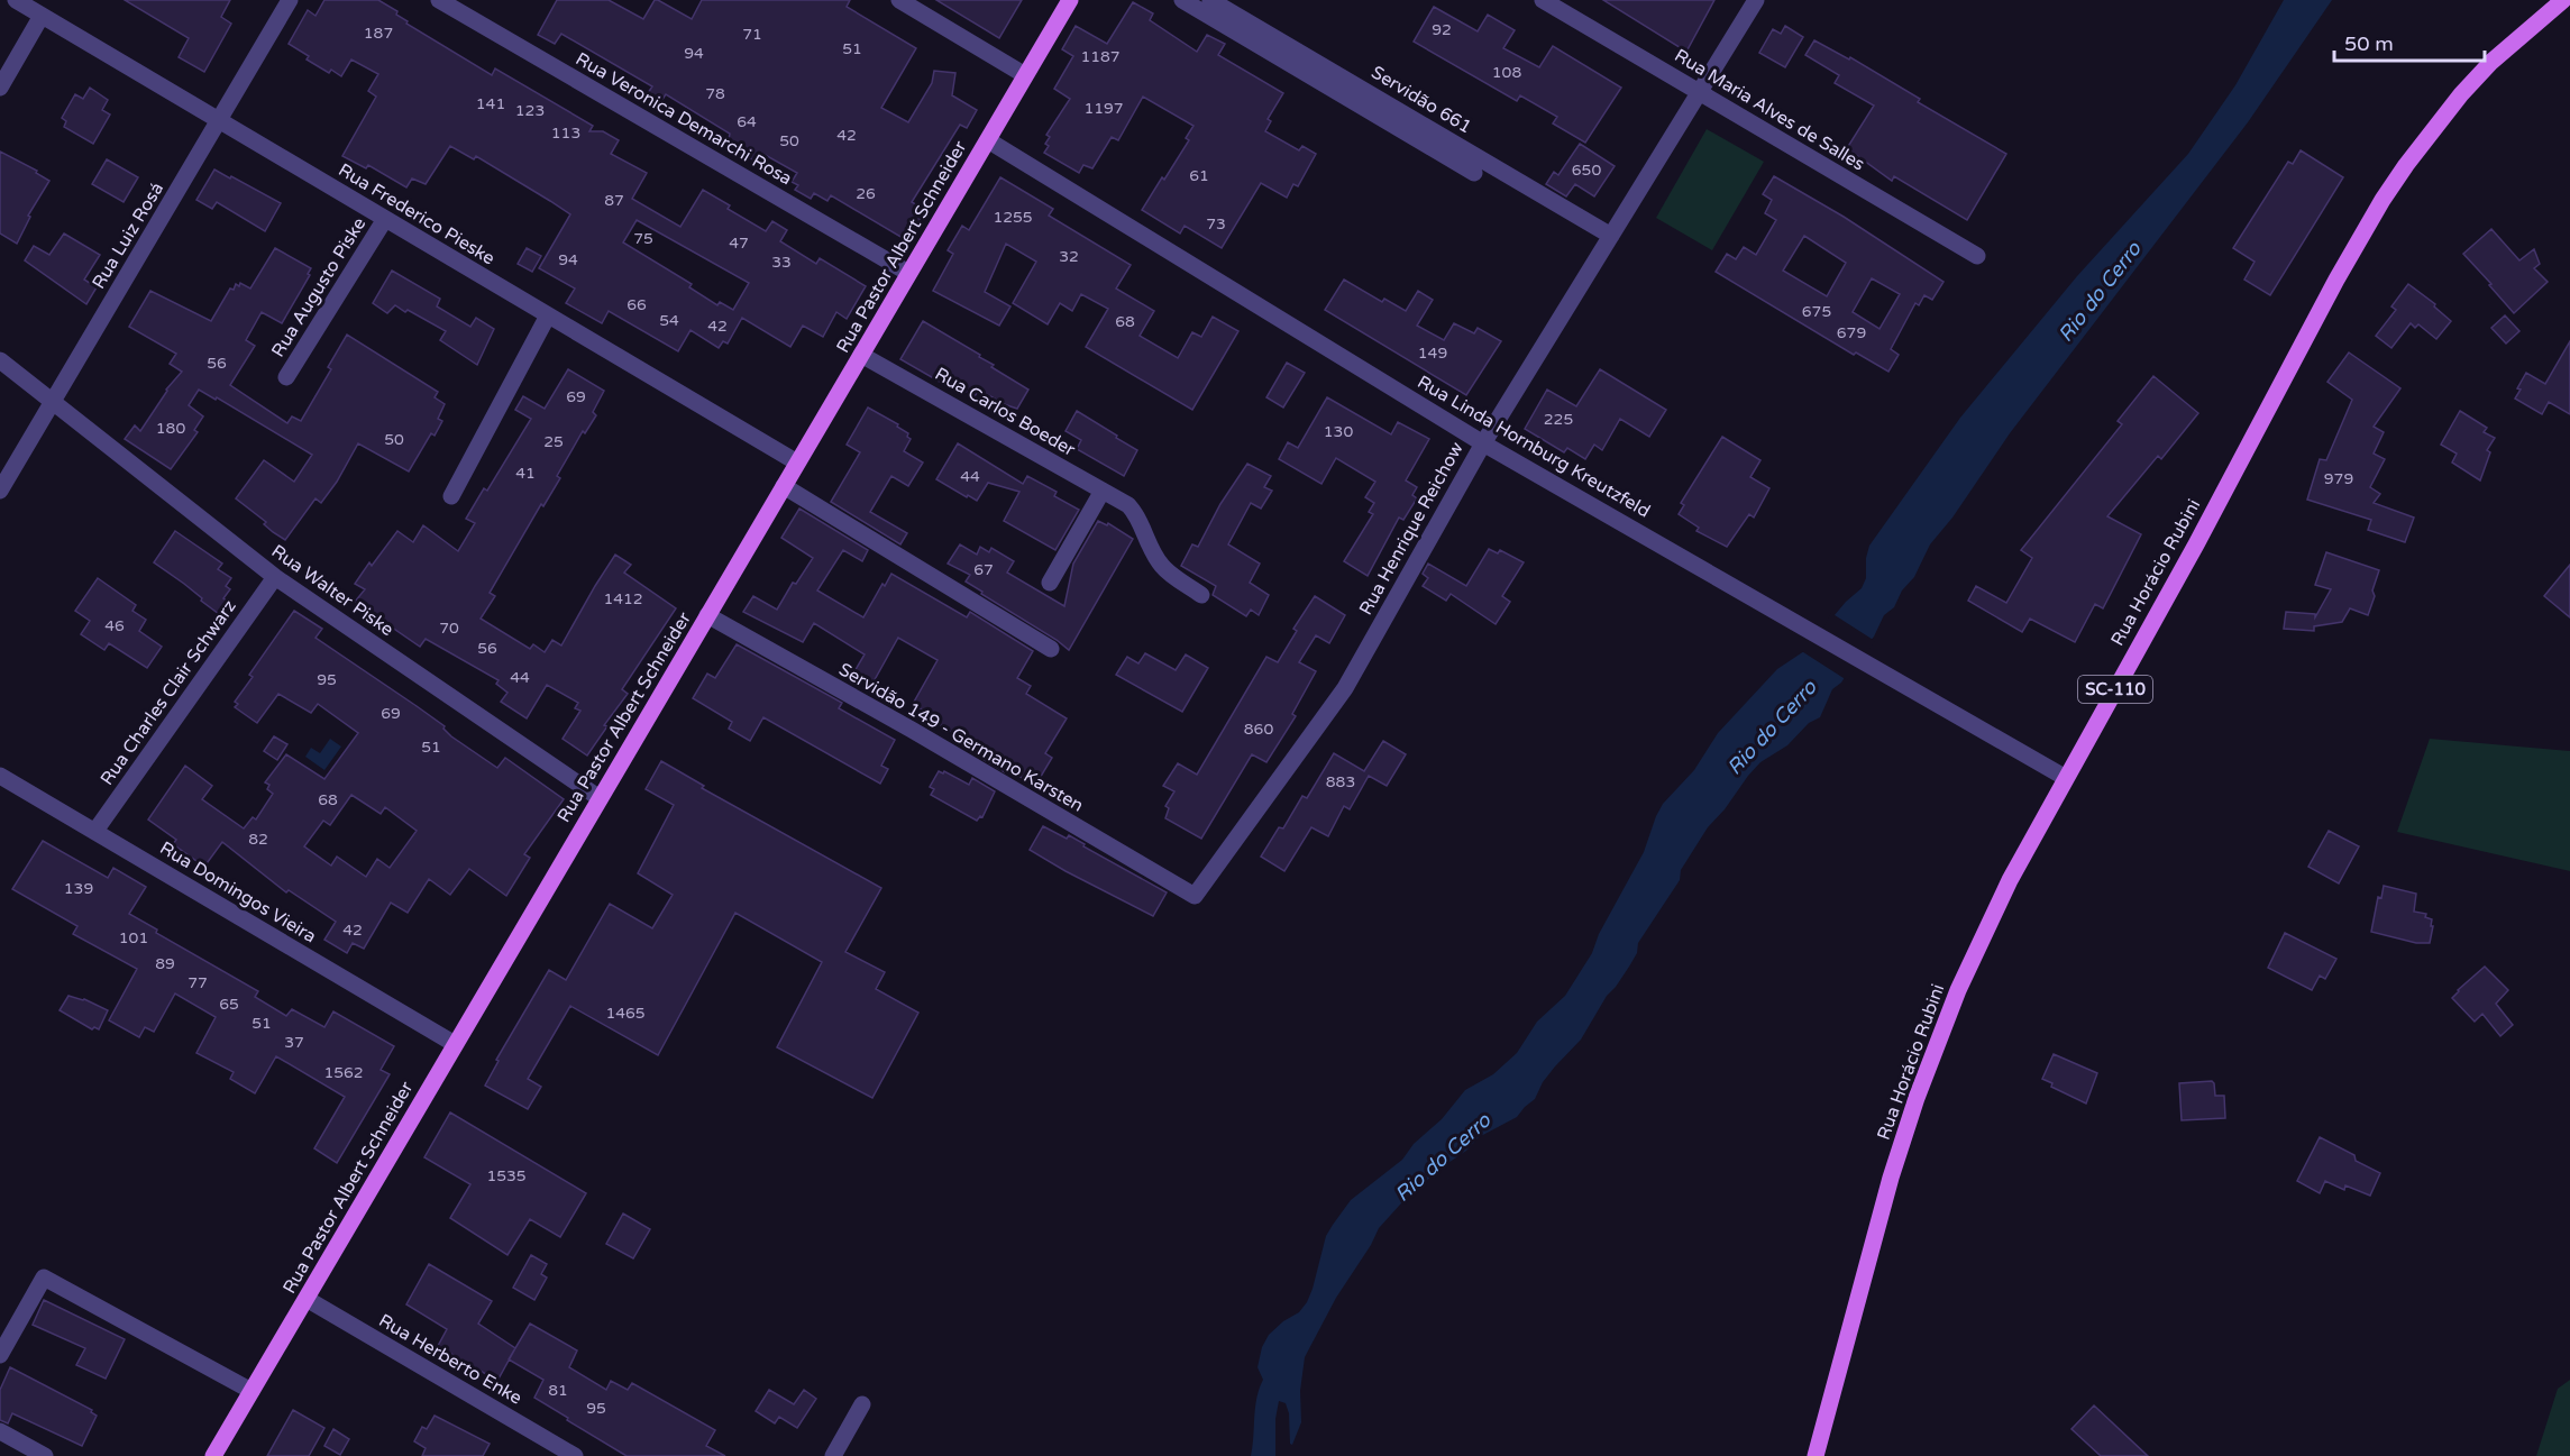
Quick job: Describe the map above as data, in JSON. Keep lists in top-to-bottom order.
{
  "streets": {
    "main road": ["Rua Pastor Albert Schneider", "Rua Horácio Rubini", "SC-110"],
    "street": [
      "Servidão 661",
      "Rua Maria Alves de Salles",
      "Rua Veronica Demarchi Rosa",
      "Rua Frederico Pieske",
      "Rua Luiz Rosá",
      "Rua Augusto Piske",
      "Rua Carlos Boeder",
      "Rua Linda Hornburg Kreutzfeld",
      "Rua Henrique Reichow",
      "Rua Walter Piske",
      "Rua Charles Clair Schwarz",
      "Servidão 149 - Germano Karsten",
      "Rua Domingos Vieira",
      "Rua Herberto Enke"
    ]
  },
  "crossings": [
    ["Servidão 661", "Rua Henrique Reichow"],
    ["Rua Maria Alves de Salles", "Rua Henrique Reichow"],
    ["Rua Veronica Demarchi Rosa", "Rua Pastor Albert Schneider"],
    ["Rua Frederico Pieske", "Rua Luiz Rosá"],
    ["Rua Frederico Pieske", "Rua Pastor Albert Schneider"],
    ["Rua Frederico Pieske", "Rua Augusto Piske"],
    ["Rua Luiz Rosá", "Rua Walter Piske"],
    ["Rua Pastor Albert Schneider", "Rua Carlos Boeder"],
    ["Rua Pastor Albert Schneider", "Rua Linda Hornburg Kreutzfeld"],
    ["Rua Pastor Albert Schneider", "Rua Walter Piske"],
    ["Rua Pastor Albert Schneider", "Servidão 149 - Germano Karsten"],
    ["Rua Pastor Albert Schneider", "Rua Domingos Vieira"],
    ["Rua Pastor Albert Schneider", "Rua Herberto Enke"],
    ["Rua Linda Hornburg Kreutzfeld", "Rua Henrique Reichow"],
    ["Rua Linda Hornburg Kreutzfeld", "Rua Horácio Rubini"],
    ["Rua Henrique Reichow", "Servidão 149 - Germano Karsten"],
    ["Rua Walter Piske", "Rua Charles Clair Schwarz"],
    ["Rua Charles Clair Schwarz", "Rua Domingos Vieira"]
  ],
  "water": ["Rio do Cerro"],
  "house_numbers": [
    "92",
    "187",
    "71",
    "51",
    "94",
    "1187",
    "108",
    "78",
    "141",
    "1197",
    "123",
    "64",
    "113",
    "42",
    "50",
    "650",
    "61",
    "26",
    "87",
    "1255",
    "73",
    "75",
    "47",
    "32",
    "94",
    "33",
    "66",
    "675",
    "54",
    "68",
    "42",
    "679",
    "149",
    "56",
    "69",
    "225",
    "180",
    "130",
    "50",
    "25",
    "41",
    "44",
    "979",
    "67",
    "1412",
    "46",
    "70",
    "56",
    "44",
    "95",
    "69",
    "860",
    "51",
    "883",
    "68",
    "82",
    "139",
    "42",
    "101",
    "89",
    "77",
    "65",
    "1465",
    "51",
    "37",
    "1562",
    "1535",
    "81",
    "95"
  ],
  "scale_bar": "50 m"
}
